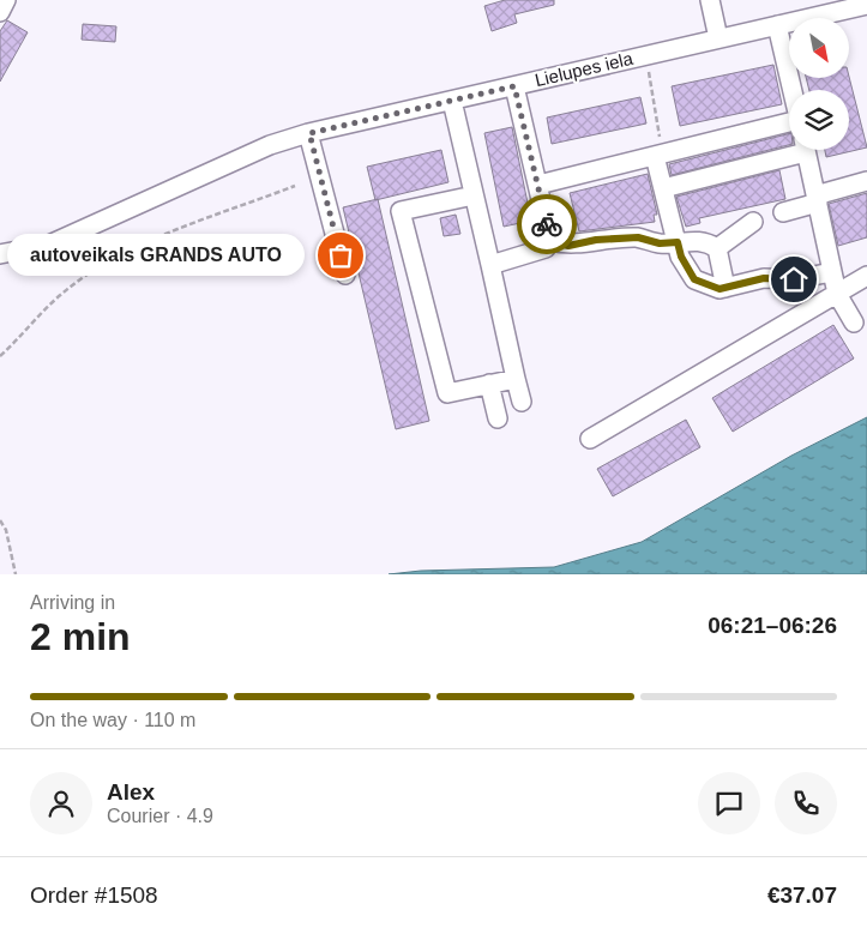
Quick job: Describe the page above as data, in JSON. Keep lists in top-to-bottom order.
{
  "streets": {
    "street": ["Lielupes iela"]
  },
  "places": ["autoveikals GRANDS AUTO"],
  "north": "bottom right",
  "page": {
    "bubble": "autoveikals GRANDS AUTO",
    "heading": ["2 min", "Arriving in", "06:21–06:26"],
    "panel": [
      "Alex",
      "Courier · 4.9",
      "Order #1508",
      "€37.07"
    ],
    "bar": "On the way · 110 m"
  }
}
